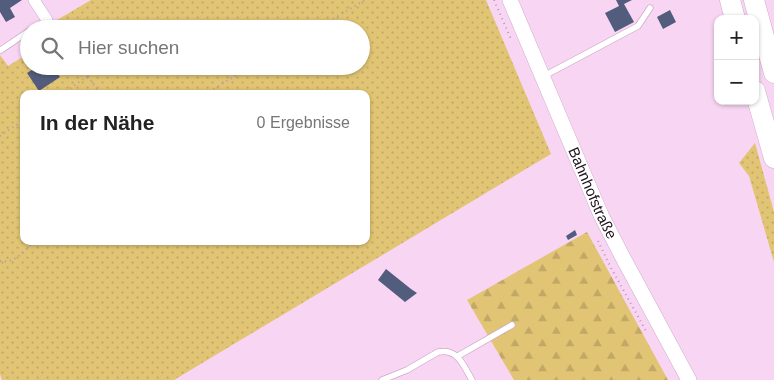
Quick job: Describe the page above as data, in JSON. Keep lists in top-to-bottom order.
{
  "streets": {
    "main road": ["Bahnhofstraße"]
  },
  "page": {
    "map_buttons": ["+", "−"],
    "search": "Hier suchen",
    "heading": ["In der Nähe", "0 Ergebnisse"]
  }
}
